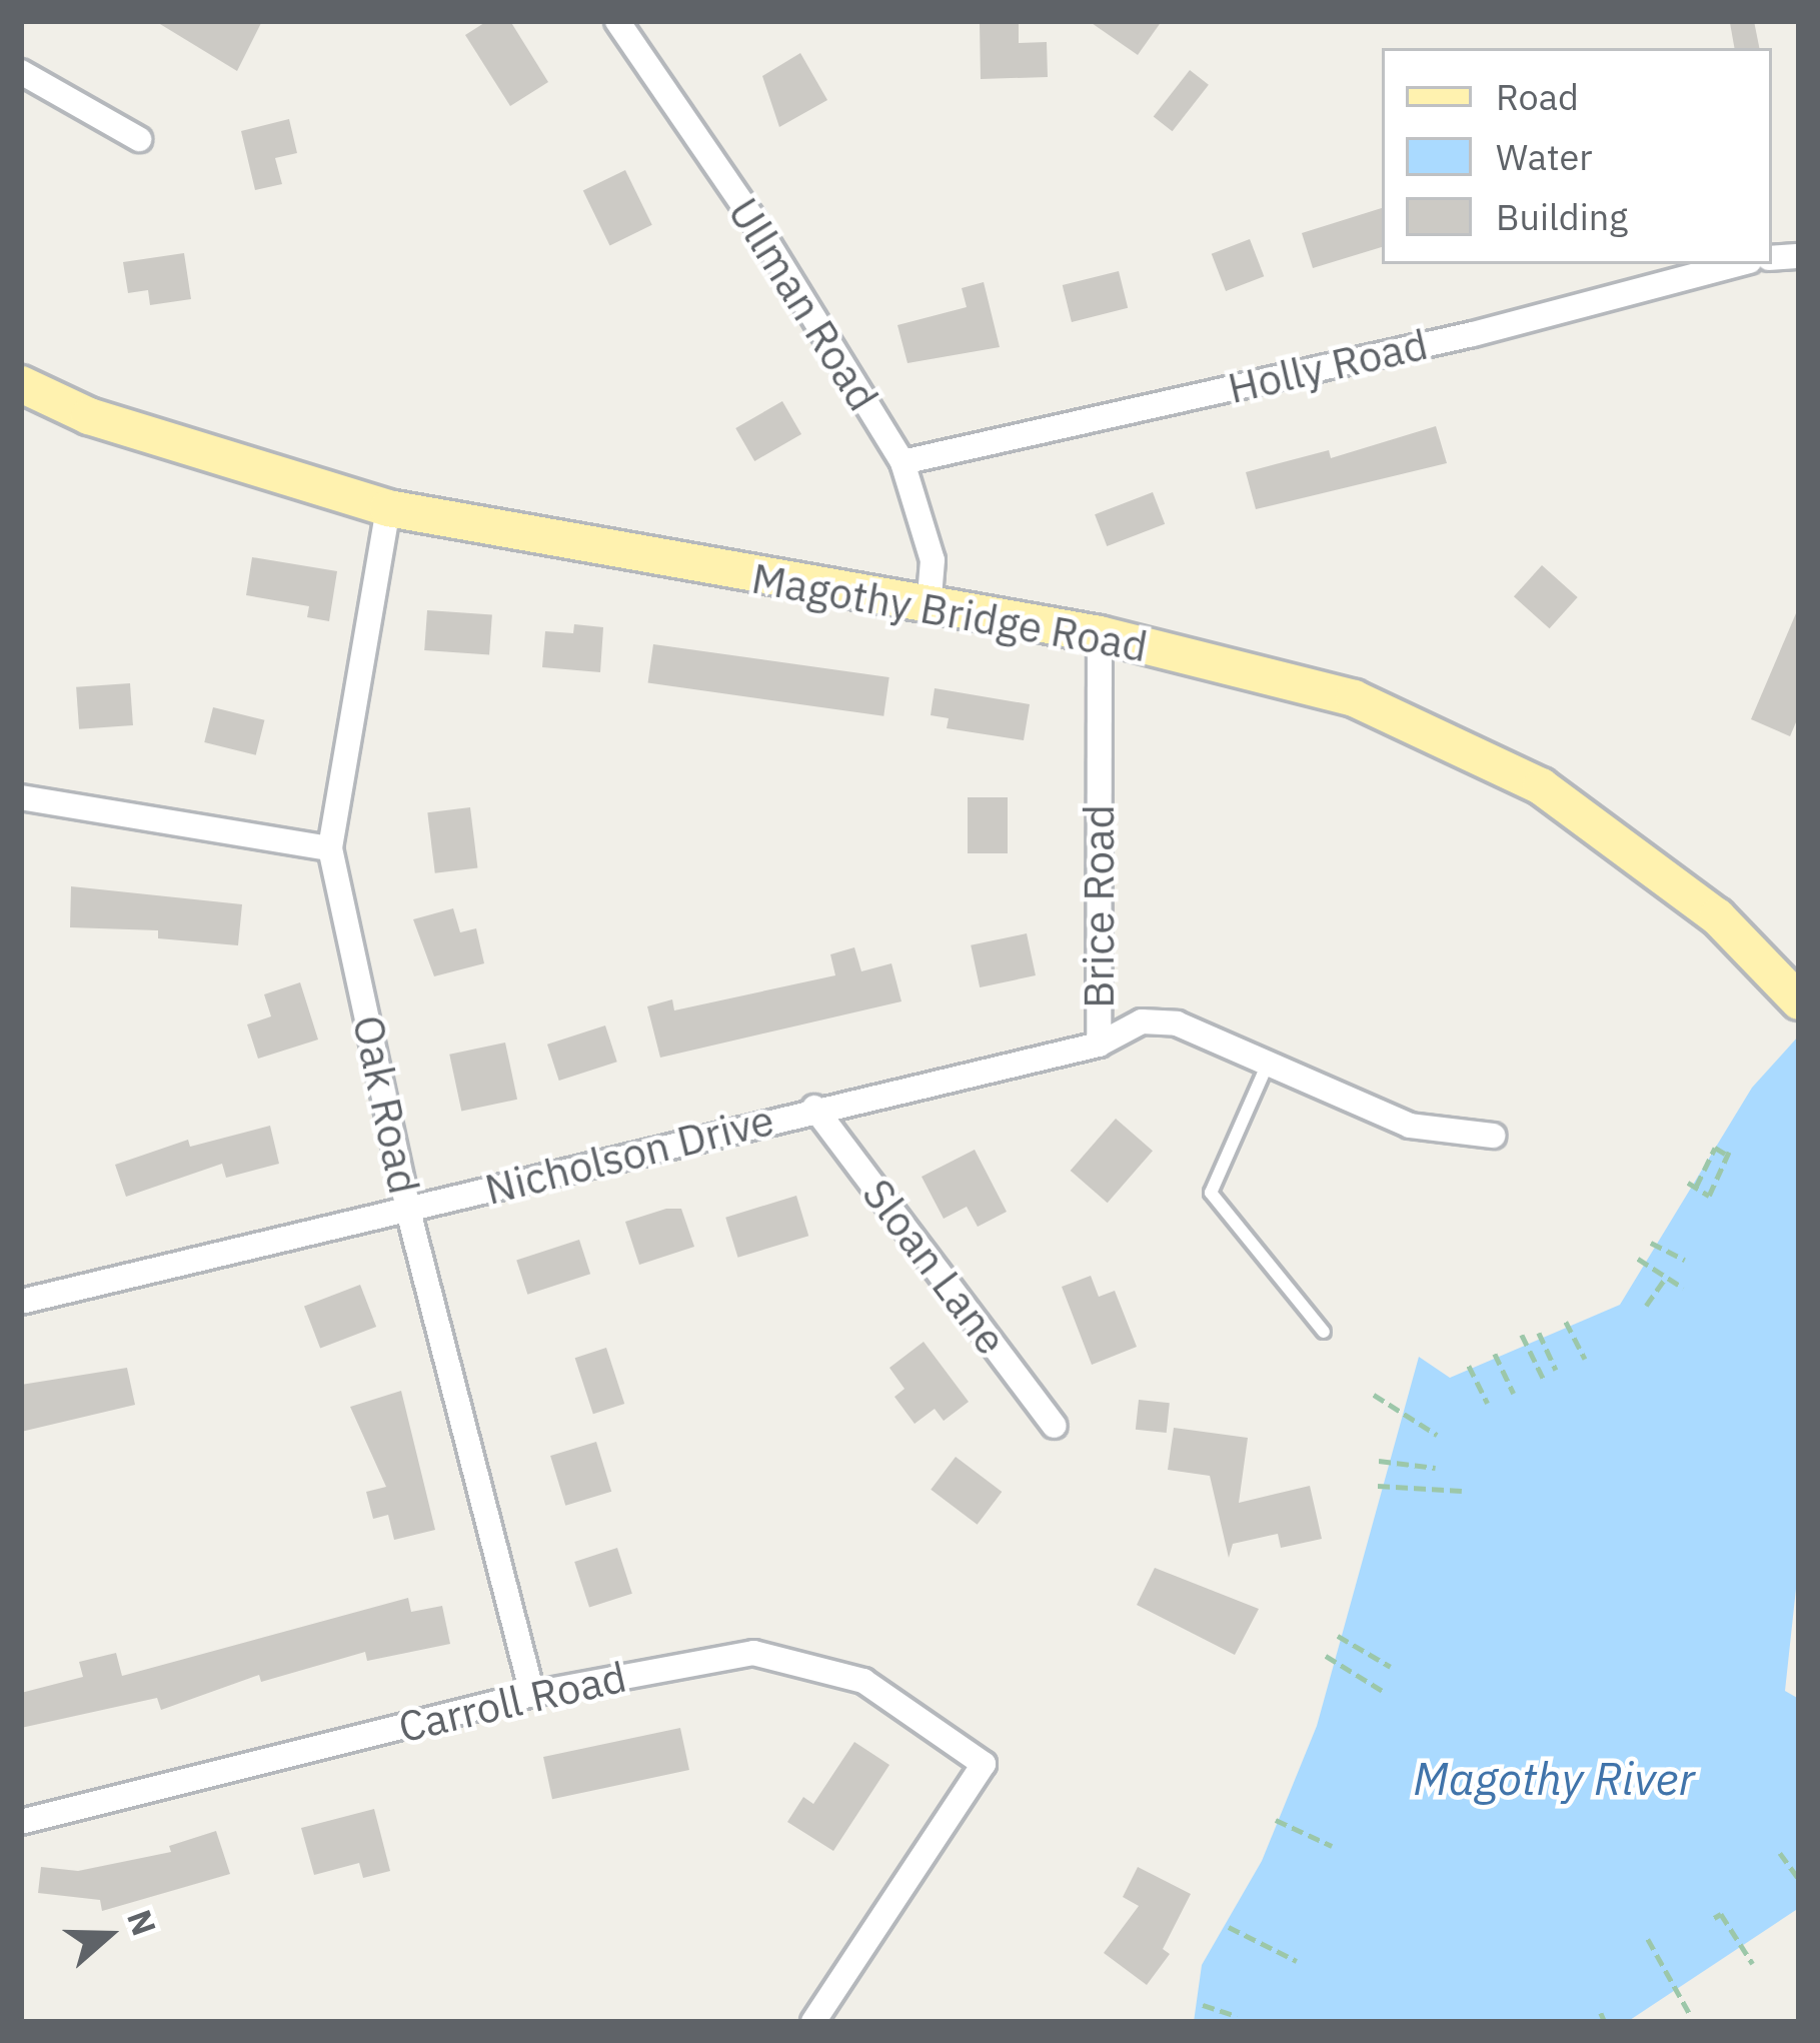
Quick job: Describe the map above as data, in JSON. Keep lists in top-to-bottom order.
{
  "streets": {
    "main road": ["Magothy Bridge Road"],
    "street": [
      "Ullman Road",
      "Holly Road",
      "Brice Road",
      "Oak Road",
      "Nicholson Drive",
      "Sloan Lane",
      "Carroll Road"
    ]
  },
  "crossings": [
    ["Ullman Road", "Holly Road"],
    ["Ullman Road", "Magothy Bridge Road"],
    ["Magothy Bridge Road", "Brice Road"],
    ["Magothy Bridge Road", "Oak Road"],
    ["Brice Road", "Nicholson Drive"],
    ["Oak Road", "Nicholson Drive"],
    ["Oak Road", "Carroll Road"],
    ["Nicholson Drive", "Sloan Lane"]
  ],
  "water": ["Magothy River"],
  "legend": ["Road", "Water", "Building"],
  "north": "right"
}
